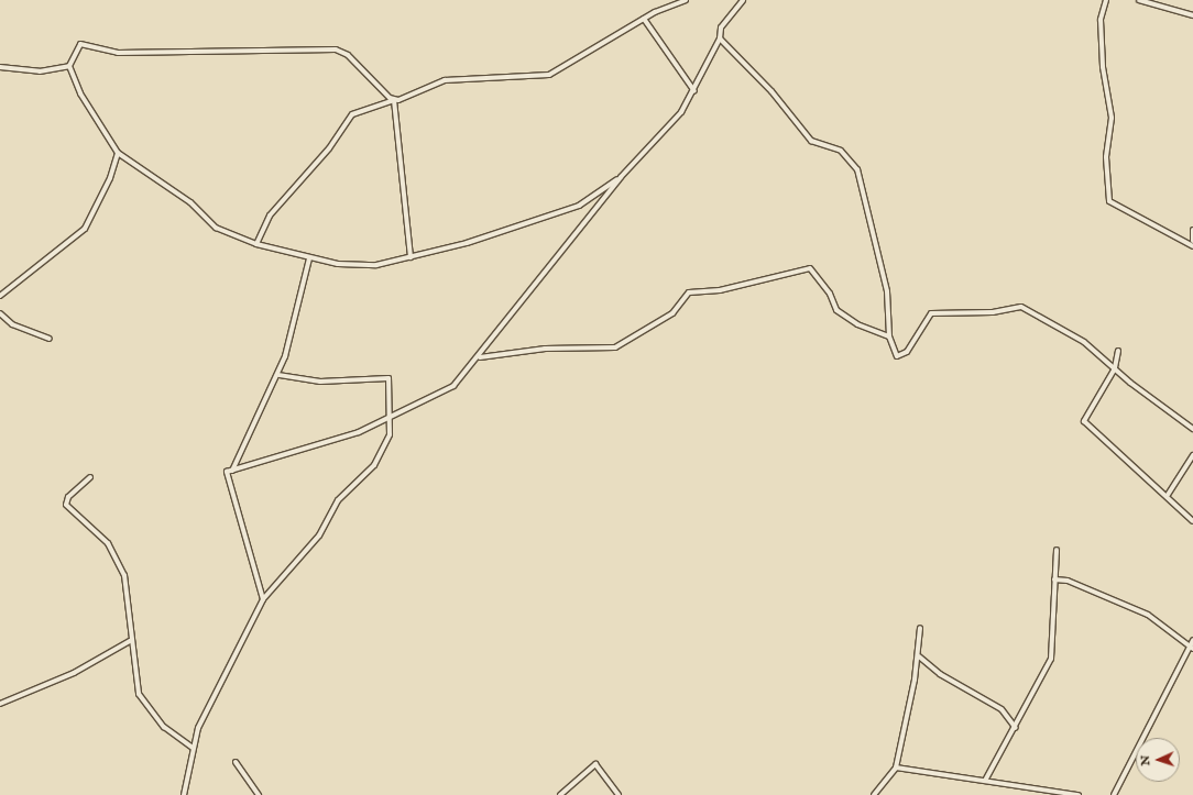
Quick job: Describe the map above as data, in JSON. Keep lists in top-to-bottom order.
{
  "north": "left"
}
